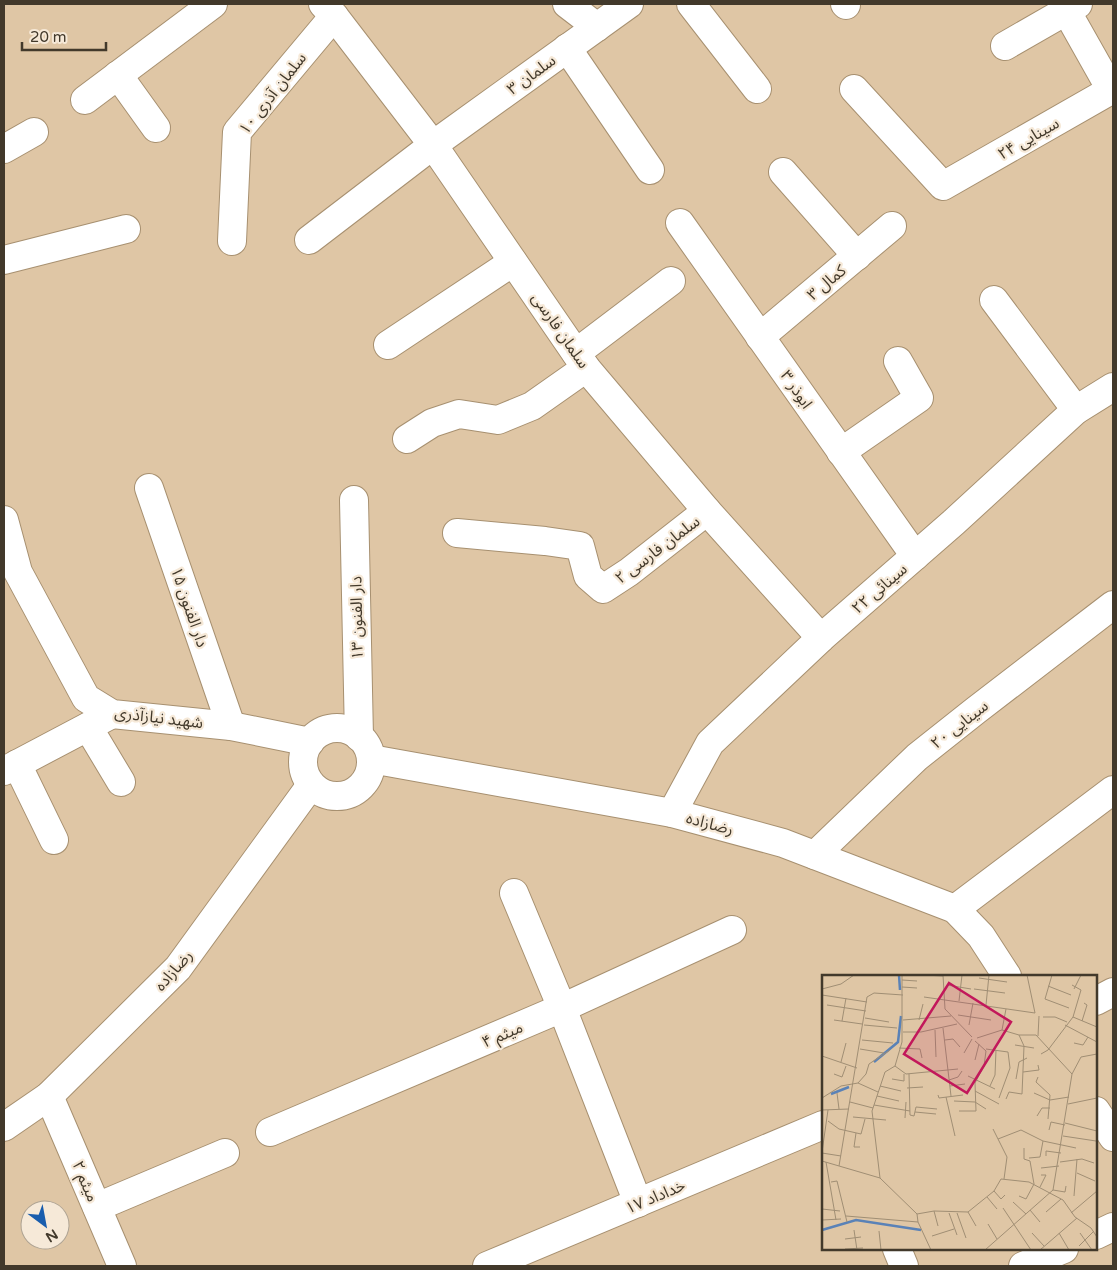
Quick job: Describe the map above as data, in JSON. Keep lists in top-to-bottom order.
{
  "streets": {
    "street": [
      "سلمان ۳",
      "سلمان آذری ۱۰",
      "سینایی ۲۴",
      "کمال ۳",
      "سلمان فارسی",
      "ابوذر ۳",
      "سلمان فارسی ۲",
      "سینائی ۲۲",
      "دار الفنون ۱۵",
      "دار الفنون ۱۳",
      "شهید نیازآذری",
      "سینایی ۲۰",
      "رضازاده",
      "میثم ۴",
      "میثم ۲",
      "خداداد ۱۷"
    ]
  },
  "crossings": [
    ["سلمان ۳", "سلمان فارسی"],
    ["سلمان آذری ۱۰", "سلمان فارسی"],
    ["کمال ۳", "ابوذر ۳"],
    ["سلمان فارسی", "سلمان فارسی ۲"],
    ["سلمان فارسی", "سینائی ۲۲"],
    ["ابوذر ۳", "سینائی ۲۲"],
    ["سینائی ۲۲", "رضازاده"],
    ["دار الفنون ۱۵", "شهید نیازآذری"],
    ["دار الفنون ۱۳", "شهید نیازآذری"],
    ["دار الفنون ۱۳", "رضازاده"],
    ["شهید نیازآذری", "رضازاده"],
    ["سینایی ۲۰", "رضازاده"],
    ["رضازاده", "میثم ۲"]
  ],
  "scale_bar": "20 m",
  "north": "bottom right"
}
